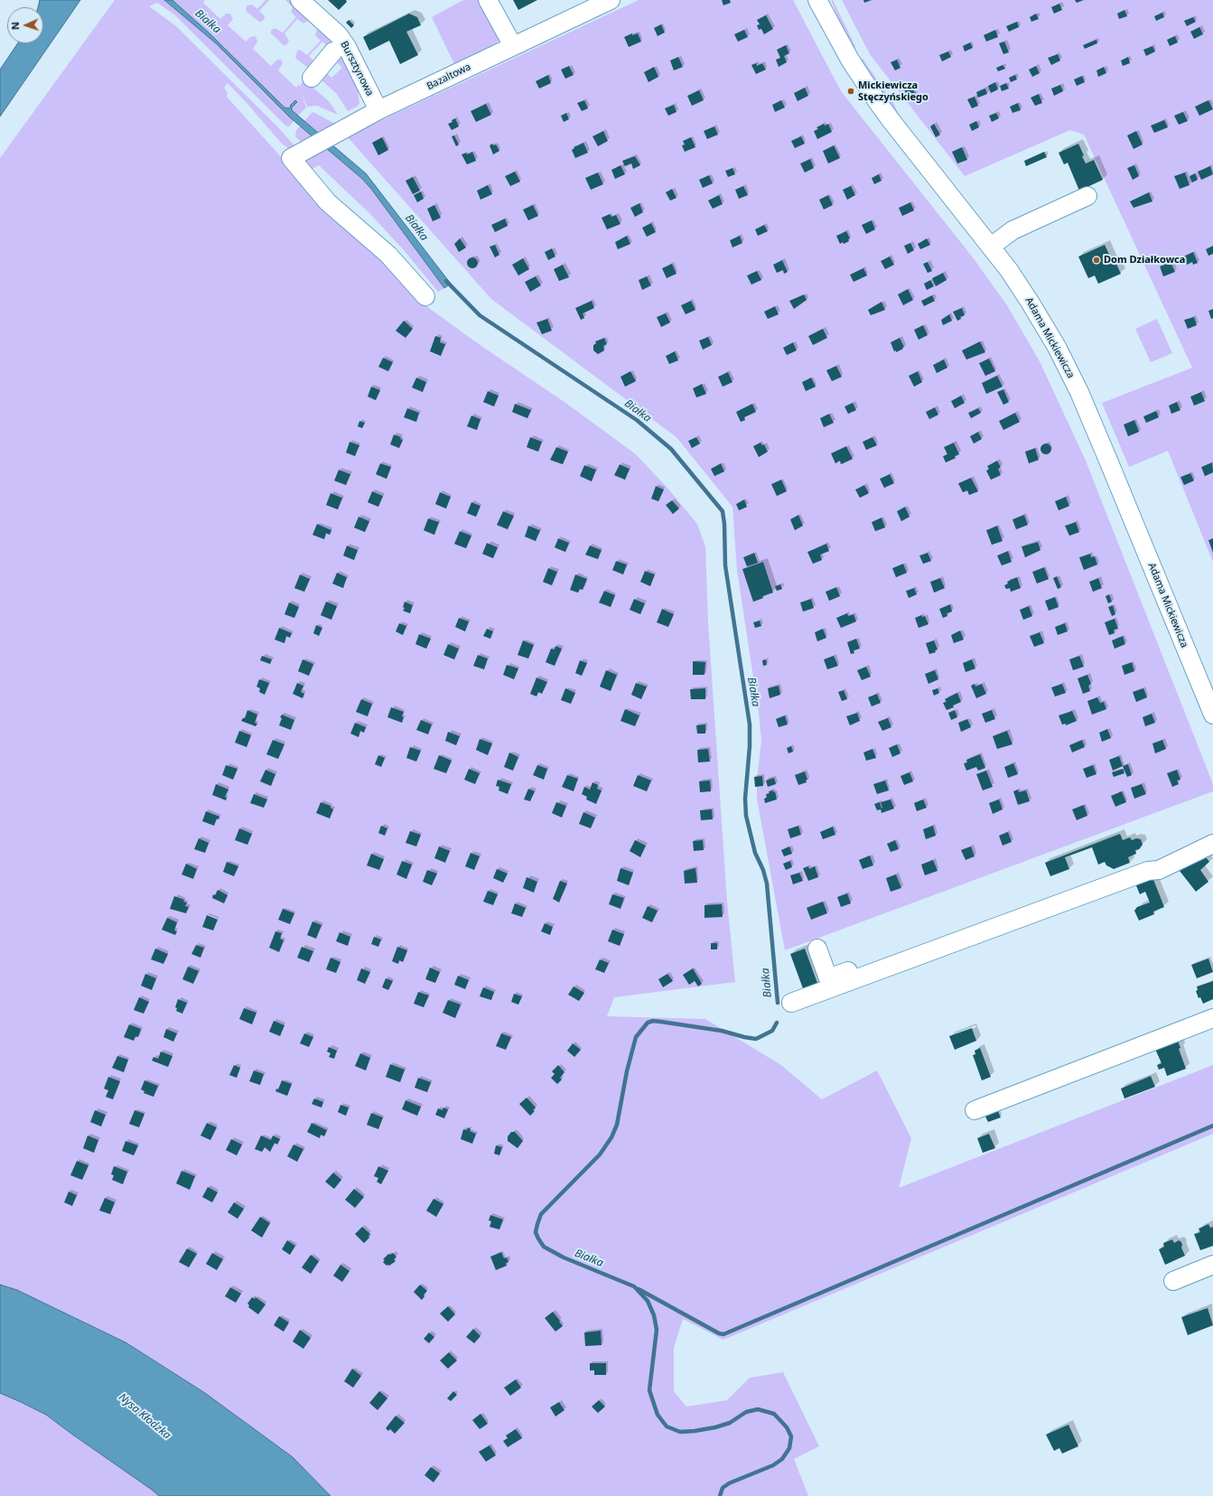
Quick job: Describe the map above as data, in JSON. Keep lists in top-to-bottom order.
{
  "streets": {
    "street": ["Bursztynowa", "Bazaltowa", "Adama Mickiewicza"]
  },
  "crossings": [
    ["Bursztynowa", "Bazaltowa"]
  ],
  "water": ["Białka", "Nysa Kłodzka"],
  "places": ["Mickiewicza Stęczyńskiego", "Dom Działkowca"],
  "north": "left"
}
